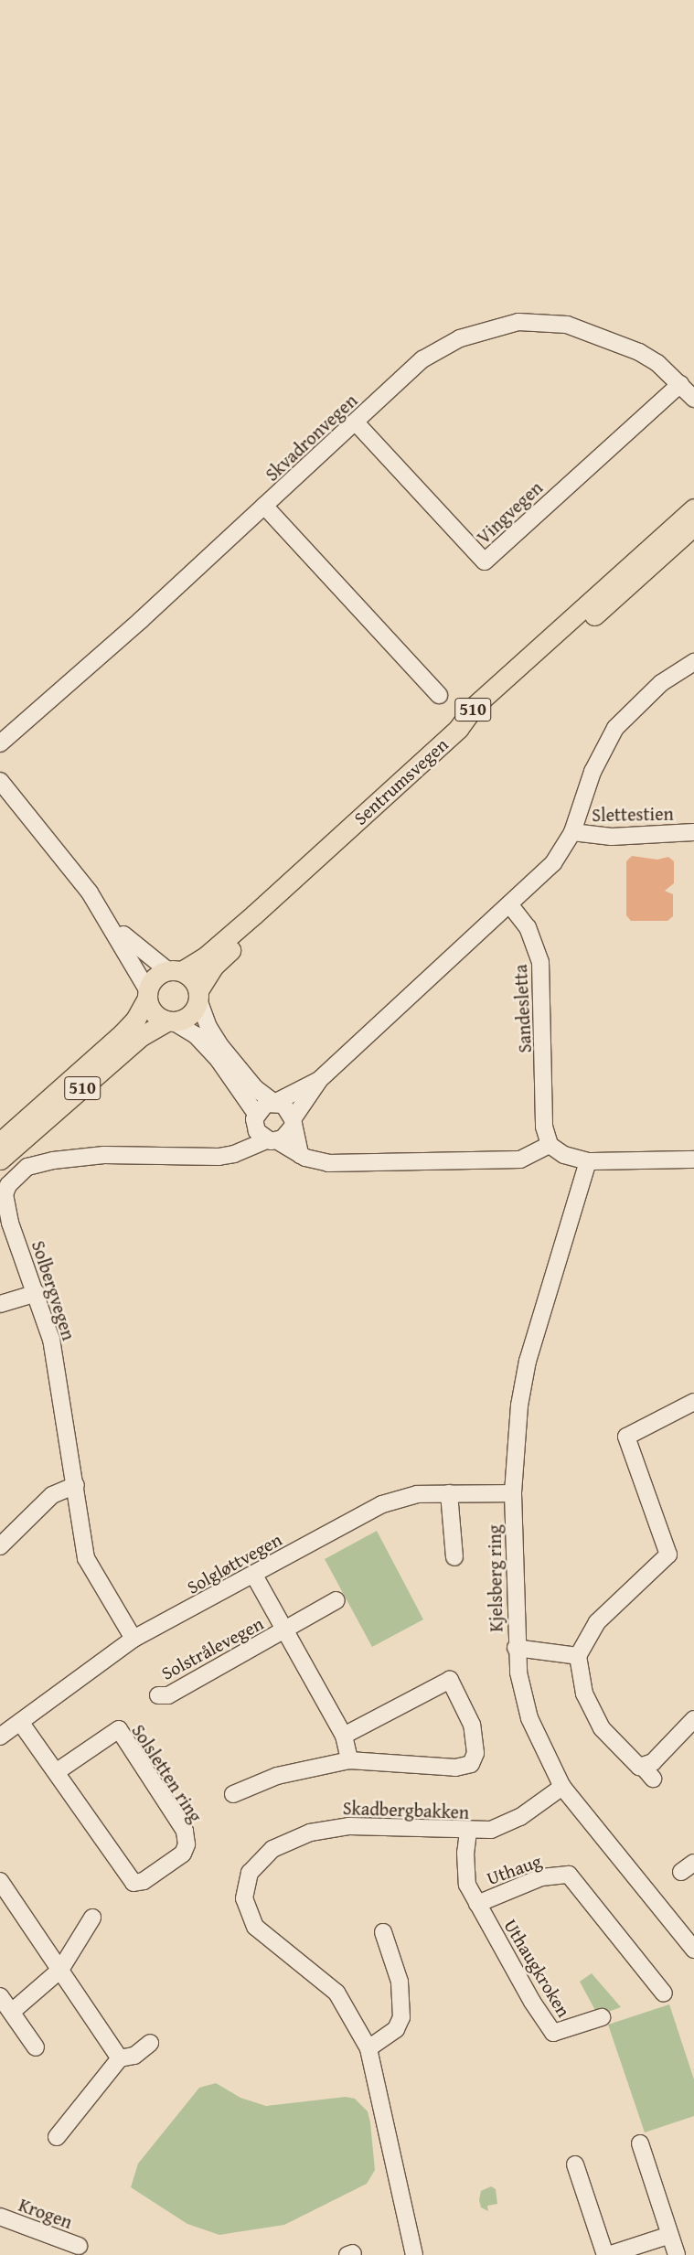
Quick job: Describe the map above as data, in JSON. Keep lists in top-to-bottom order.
{
  "streets": {
    "main road": ["510", "Sentrumsvegen"],
    "street": [
      "Skvadronvegen",
      "Vingvegen",
      "Slettestien",
      "Sandesletta",
      "Solbergvegen",
      "Solgløttvegen",
      "Kjelsberg ring",
      "Solstrålevegen",
      "Solsletten ring",
      "Skadbergbakken",
      "Uthaug",
      "Uthaugkroken",
      "Krogen"
    ]
  },
  "crossings": [
    ["Skvadronvegen", "Vingvegen"],
    ["Solbergvegen", "Solgløttvegen"],
    ["Solgløttvegen", "Kjelsberg ring"],
    ["Solgløttvegen", "Solstrålevegen"],
    ["Solgløttvegen", "Solsletten ring"],
    ["Kjelsberg ring", "Skadbergbakken"],
    ["Skadbergbakken", "Uthaug"],
    ["Uthaug", "Uthaugkroken"]
  ]
}
